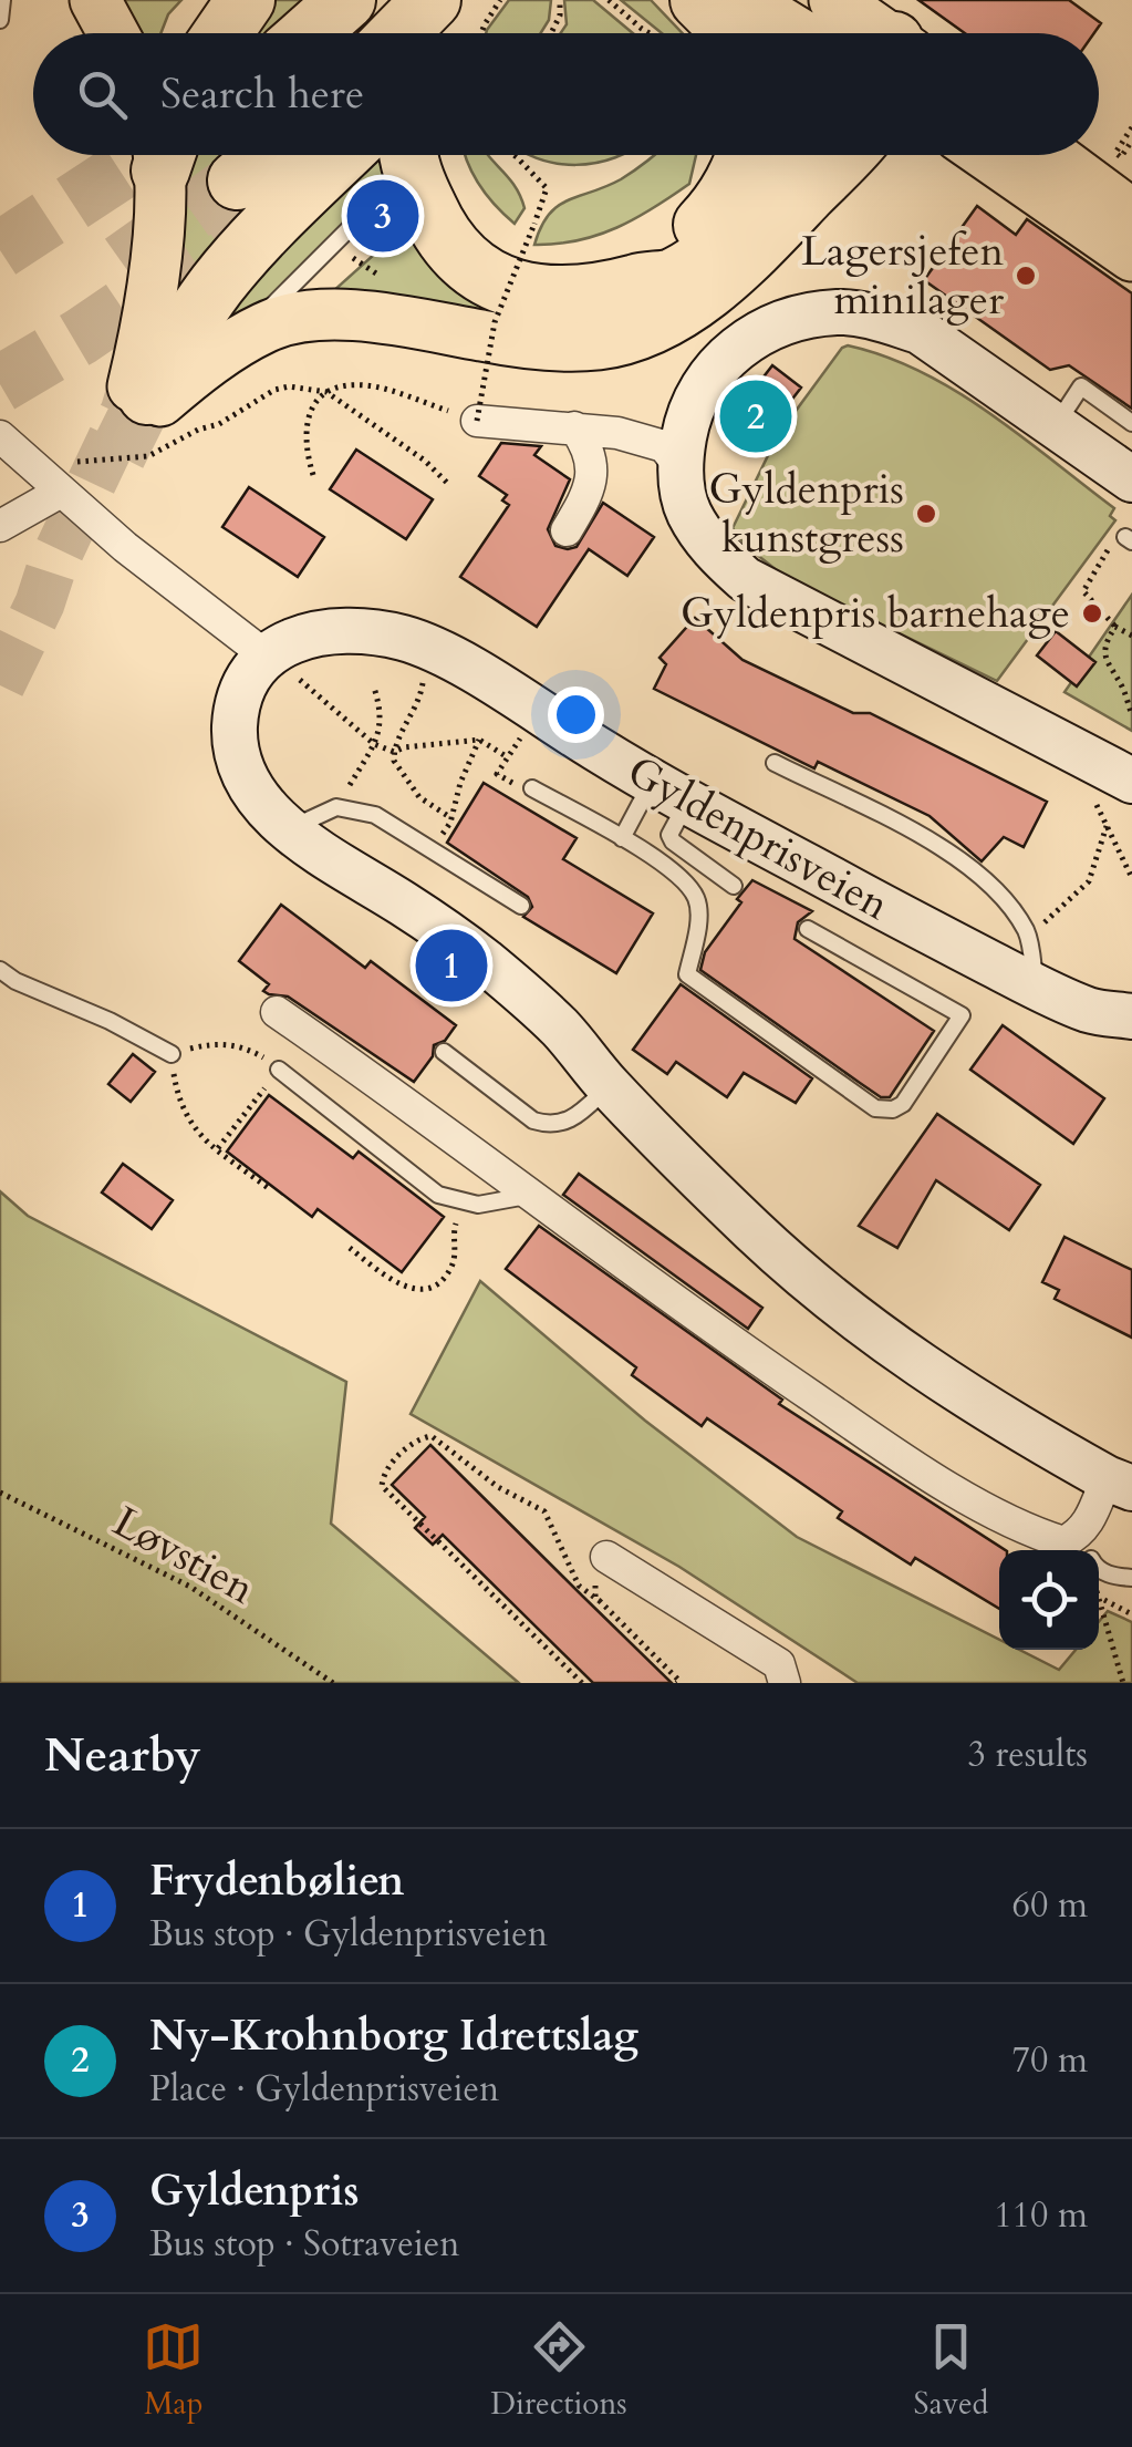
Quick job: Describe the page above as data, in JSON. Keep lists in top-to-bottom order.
{
  "streets": {
    "street": ["Gyldenprisveien"],
    "path": ["Løvstien"]
  },
  "places": ["Lagersjefen minilager", "Gyldenpris kunstgress", "Gyldenpris barnehage"],
  "page": {
    "search": "Search here",
    "pins": ["3", "2", "1"],
    "heading": ["Nearby", "3 results"],
    "list": [
      {
        "mark": "1",
        "name": "Frydenbølien",
        "note": "Bus stop · Gyldenprisveien",
        "value": "60 m"
      },
      {
        "mark": "2",
        "name": "Ny-Krohnborg Idrettslag",
        "note": "Place · Gyldenprisveien",
        "value": "70 m"
      },
      {
        "mark": "3",
        "name": "Gyldenpris",
        "note": "Bus stop · Sotraveien",
        "value": "110 m"
      }
    ],
    "nav": ["Map", "Directions", "Saved"]
  }
}
